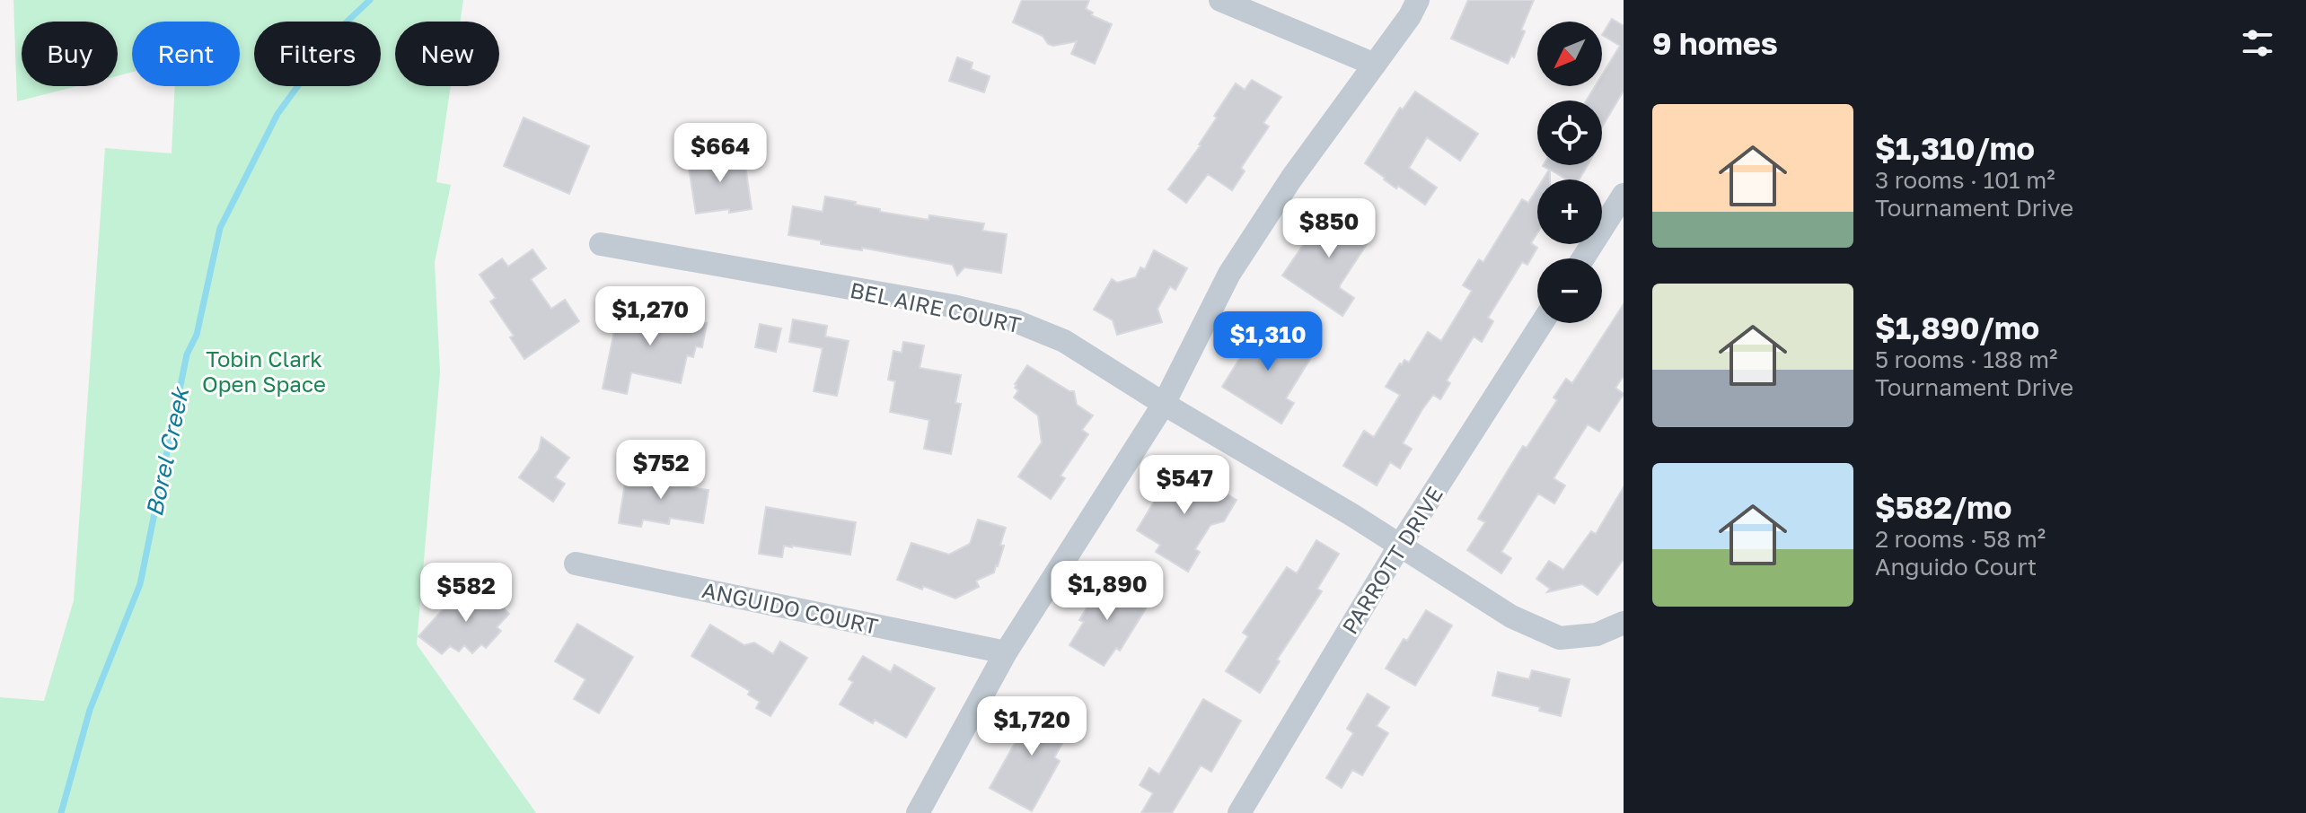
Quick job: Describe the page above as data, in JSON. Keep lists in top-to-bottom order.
{
  "streets": {
    "street": ["BEL AIRE COURT", "PARROTT DRIVE", "ANGUIDO COURT"]
  },
  "crossings": [
    ["BEL AIRE COURT", "PARROTT DRIVE"]
  ],
  "water": ["Borel Creek"],
  "parks": ["Tobin Clark Open Space"],
  "north": "bottom left",
  "page": {
    "heading": "9 homes",
    "map_buttons": ["+", "−"],
    "chip": [
      "Buy",
      "Rent",
      "Filters",
      "New"
    ],
    "list": [
      {
        "name": "$1,310/mo",
        "note": "3 rooms · 101 m² · Tournament Drive"
      },
      {
        "name": "$1,890/mo",
        "note": "5 rooms · 188 m² · Tournament Drive"
      },
      {
        "name": "$582/mo",
        "note": "2 rooms · 58 m² · Anguido Court"
      }
    ],
    "price": [
      "$664",
      "$850",
      "$1,270",
      "$1,310",
      "$752",
      "$547",
      "$1,890",
      "$582",
      "$1,720"
    ]
  }
}
